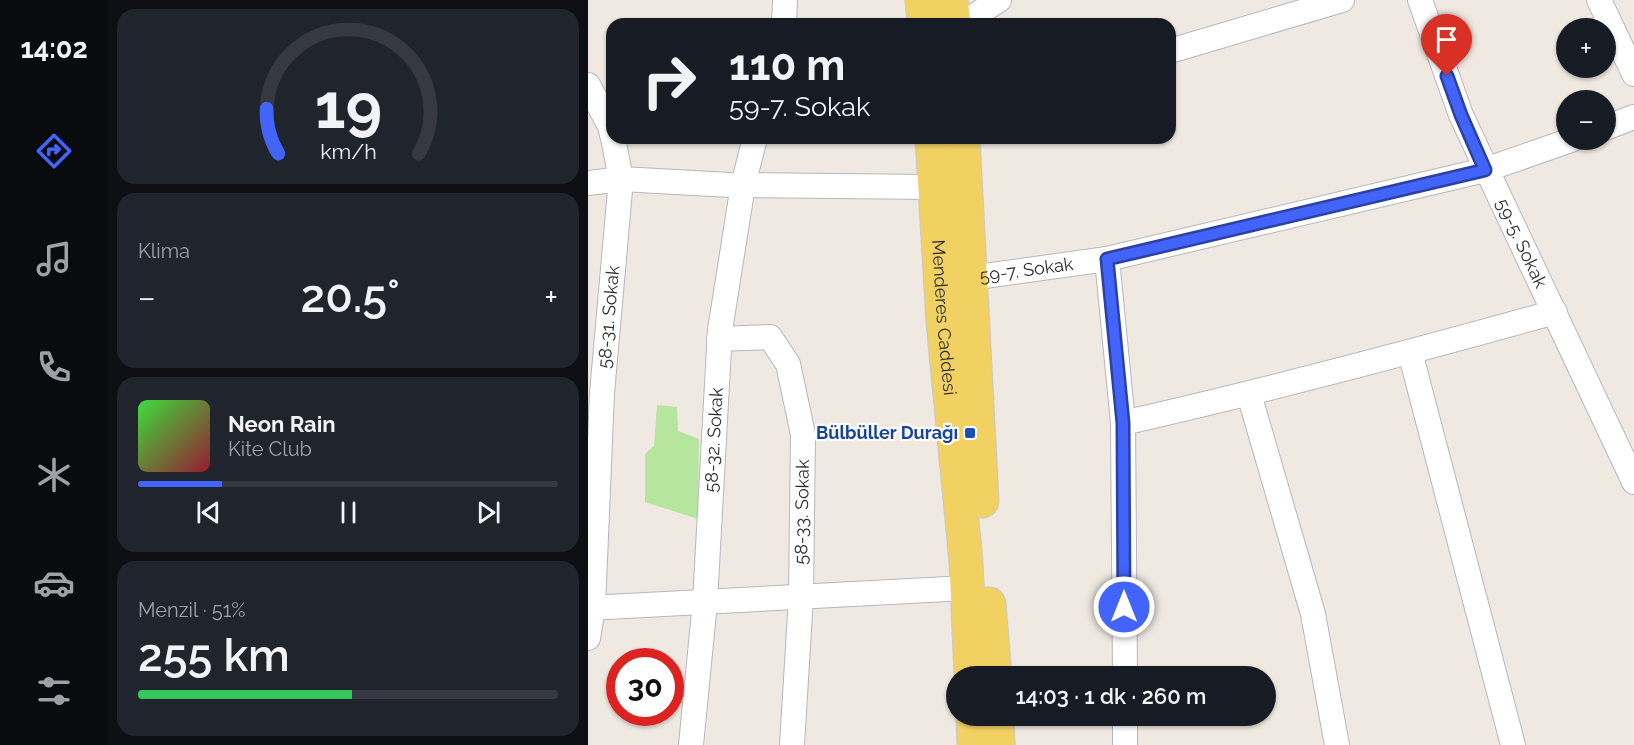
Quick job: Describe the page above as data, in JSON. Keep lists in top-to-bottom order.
{
  "streets": {
    "main road": ["Menderes Caddesi"],
    "street": [
      "59-5. Sokak",
      "59-7. Sokak",
      "58-31. Sokak",
      "58-32. Sokak",
      "58-33. Sokak"
    ]
  },
  "crossings": [
    ["59-5. Sokak", "59-7. Sokak"],
    ["59-7. Sokak", "Menderes Caddesi"],
    ["58-32. Sokak", "58-33. Sokak"]
  ],
  "places": {
    "transit": ["Bülbüller Durağı"]
  },
  "page": {
    "tabs": "14:02",
    "map_buttons": ["+", "−"],
    "turn": ["110 m", "59-7. Sokak"],
    "tile": [
      "Klima",
      ["Menzil · 51%", "255 km"]
    ],
    "heat": ["−", "20.5°", "+"],
    "song": ["Neon Rain", "Kite Club"],
    "limit": "30",
    "trip": "14:03 · 1 dk · 260 m",
    "gauge": ["19", "km/h"]
  }
}
